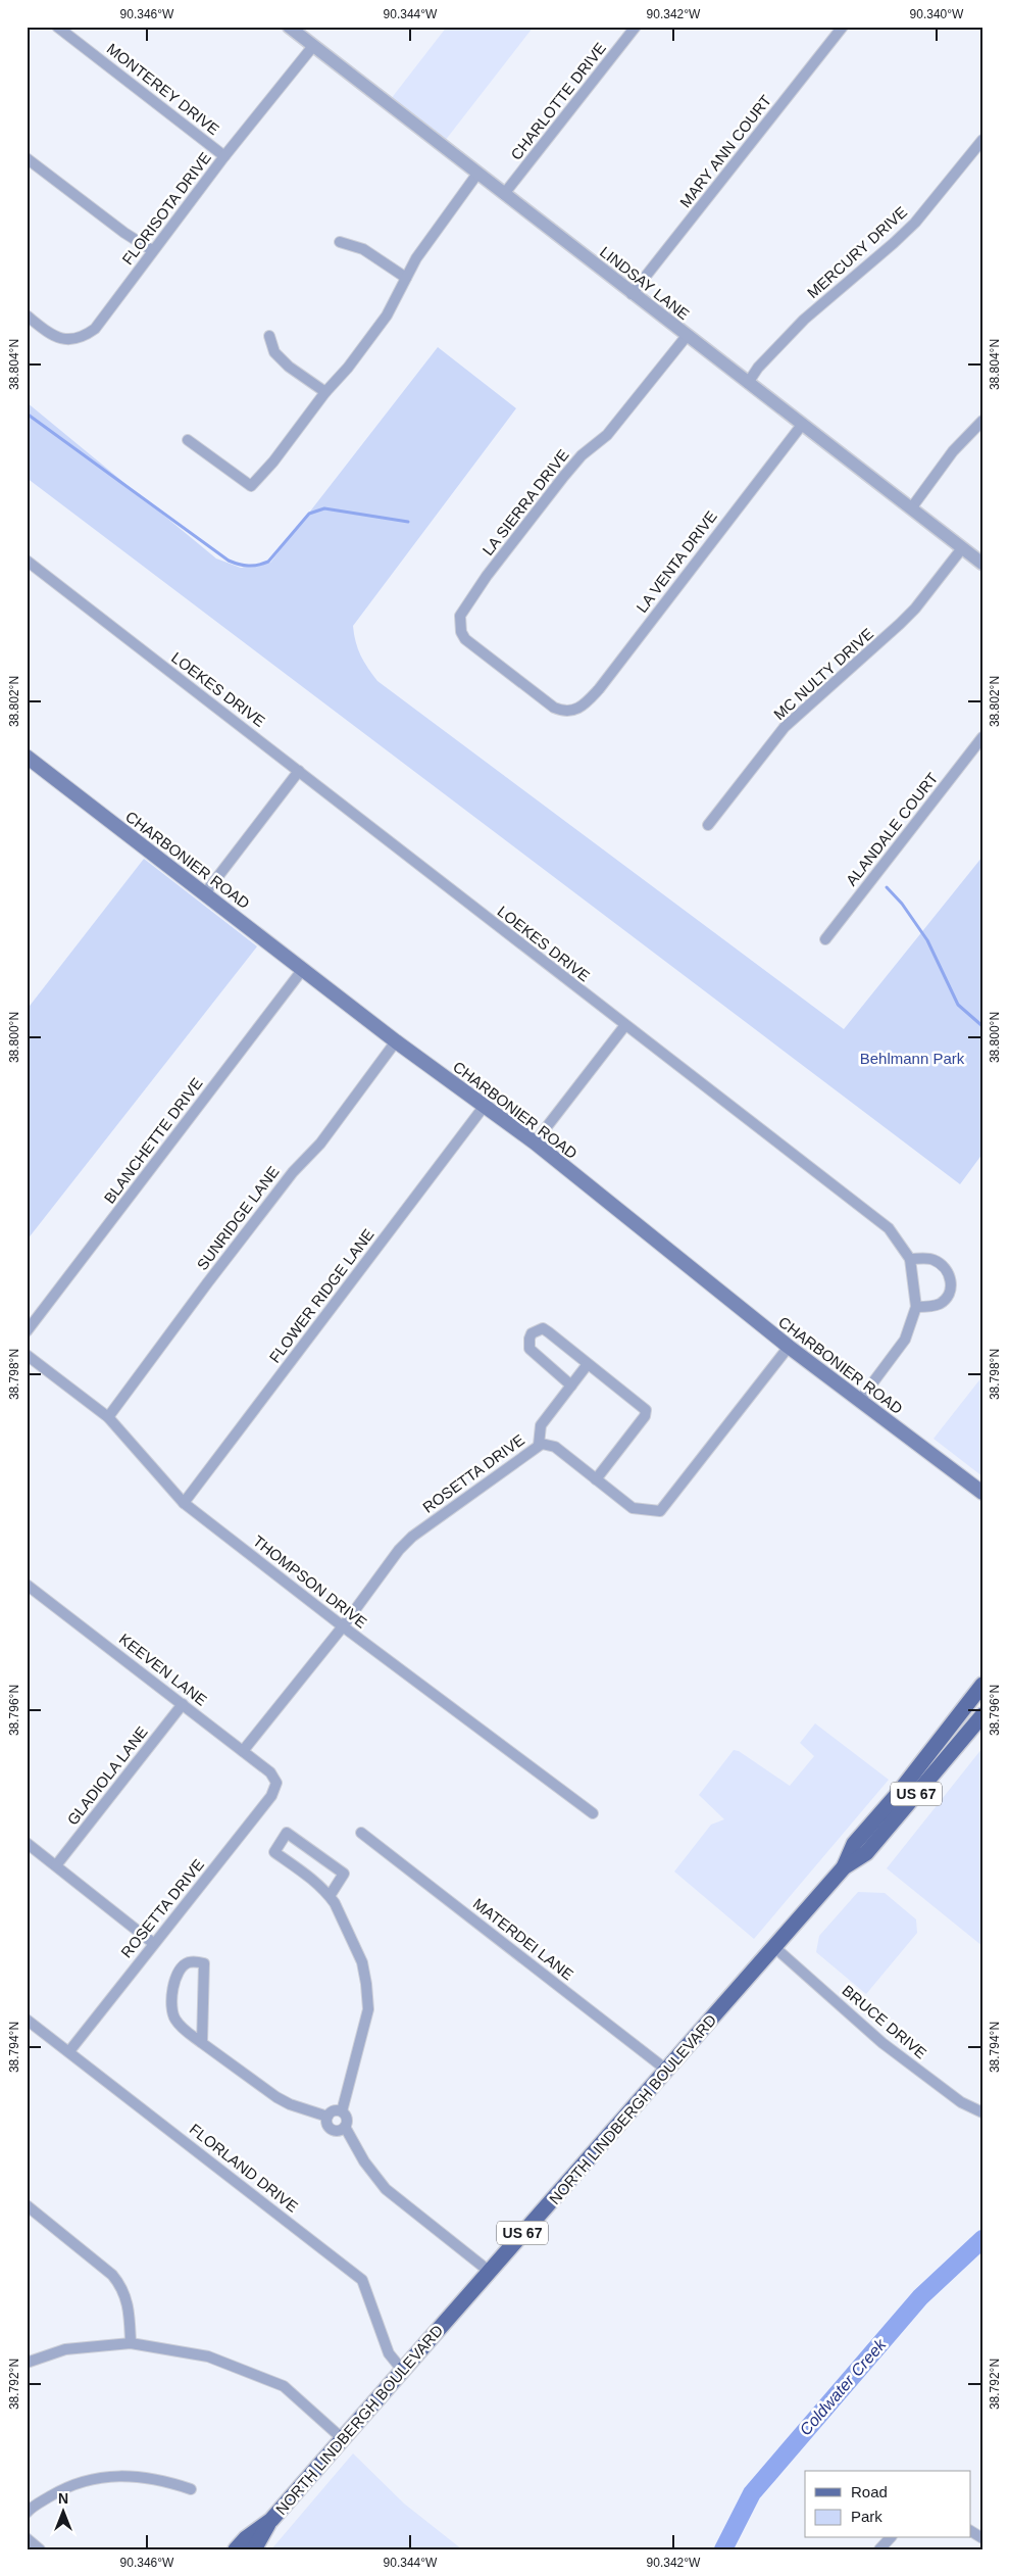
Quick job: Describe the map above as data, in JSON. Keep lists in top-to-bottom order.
{
  "streets": {
    "main road": ["CHARBONIER ROAD", "US 67", "NORTH LINDBERGH BOULEVARD"],
    "street": [
      "MONTEREY DRIVE",
      "CHARLOTTE DRIVE",
      "MARY ANN COURT",
      "FLORISOTA DRIVE",
      "MERCURY DRIVE",
      "LINDSAY LANE",
      "LA SIERRA DRIVE",
      "LA VENTA DRIVE",
      "MC NULTY DRIVE",
      "LOEKES DRIVE",
      "ALANDALE COURT",
      "BLANCHETTE DRIVE",
      "SUNRIDGE LANE",
      "FLOWER RIDGE LANE",
      "ROSETTA DRIVE",
      "THOMPSON DRIVE",
      "KEEVEN LANE",
      "GLADIOLA LANE",
      "MATERDEI LANE",
      "BRUCE DRIVE",
      "FLORLAND DRIVE"
    ]
  },
  "crossings": [
    ["MONTEREY DRIVE", "FLORISOTA DRIVE"],
    ["CHARLOTTE DRIVE", "LINDSAY LANE"],
    ["MARY ANN COURT", "LINDSAY LANE"],
    ["FLORISOTA DRIVE", "LINDSAY LANE"],
    ["MERCURY DRIVE", "LINDSAY LANE"],
    ["LINDSAY LANE", "LA SIERRA DRIVE"],
    ["LINDSAY LANE", "LA VENTA DRIVE"],
    ["LINDSAY LANE", "MC NULTY DRIVE"],
    ["LA SIERRA DRIVE", "LA VENTA DRIVE"],
    ["LOEKES DRIVE", "CHARBONIER ROAD"],
    ["CHARBONIER ROAD", "BLANCHETTE DRIVE"],
    ["CHARBONIER ROAD", "SUNRIDGE LANE"],
    ["CHARBONIER ROAD", "FLOWER RIDGE LANE"],
    ["CHARBONIER ROAD", "ROSETTA DRIVE"],
    ["SUNRIDGE LANE", "THOMPSON DRIVE"],
    ["FLOWER RIDGE LANE", "THOMPSON DRIVE"],
    ["ROSETTA DRIVE", "THOMPSON DRIVE"],
    ["ROSETTA DRIVE", "KEEVEN LANE"],
    ["ROSETTA DRIVE", "FLORLAND DRIVE"],
    ["KEEVEN LANE", "GLADIOLA LANE"],
    ["US 67", "NORTH LINDBERGH BOULEVARD"],
    ["MATERDEI LANE", "NORTH LINDBERGH BOULEVARD"],
    ["BRUCE DRIVE", "NORTH LINDBERGH BOULEVARD"],
    ["NORTH LINDBERGH BOULEVARD", "FLORLAND DRIVE"]
  ],
  "water": ["Coldwater Creek"],
  "parks": ["Behlmann Park"],
  "legend": ["Road", "Park"],
  "north": "top",
  "coordinates": [
    "90.346°W",
    "90.344°W",
    "90.342°W",
    "90.340°W",
    "38.804°N",
    "38.802°N",
    "38.800°N",
    "38.798°N",
    "38.796°N",
    "38.794°N",
    "38.792°N"
  ]
}
